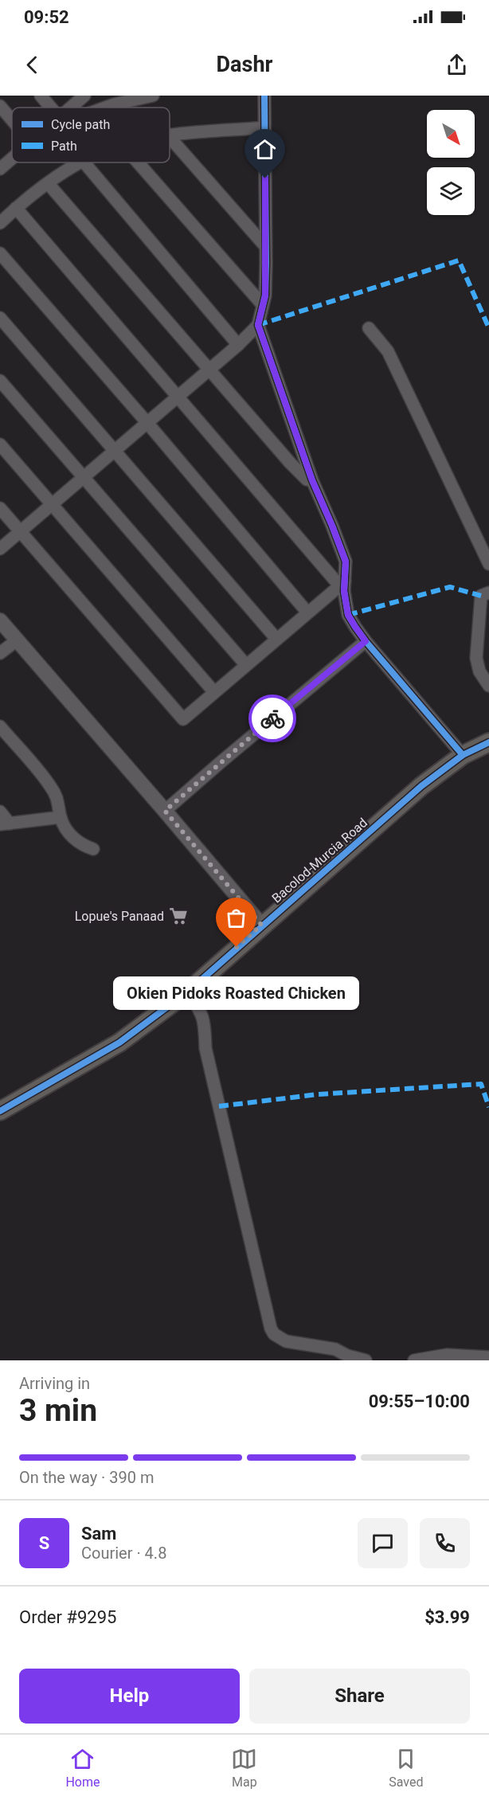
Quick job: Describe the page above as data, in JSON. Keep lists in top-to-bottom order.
{
  "streets": {
    "main road": ["Bacolod-Murcia Road"]
  },
  "places": {
    "supermarket": ["Lopue's Panaad"],
    "other": ["Okien Pidoks Roasted Chicken"]
  },
  "legend": ["Cycle path", "Path"],
  "north": "bottom right",
  "page": {
    "status": "09:52",
    "header": "Dashr",
    "bubble": "Okien Pidoks Roasted Chicken",
    "heading": ["3 min", "Arriving in", "09:55–10:00"],
    "panel": [
      "Sam",
      "Courier · 4.8",
      "Order #9295",
      "$3.99"
    ],
    "bar": "On the way · 390 m",
    "round": "S",
    "buttons": ["Help", "Share"],
    "tabs": ["Home", "Map", "Saved"]
  }
}
